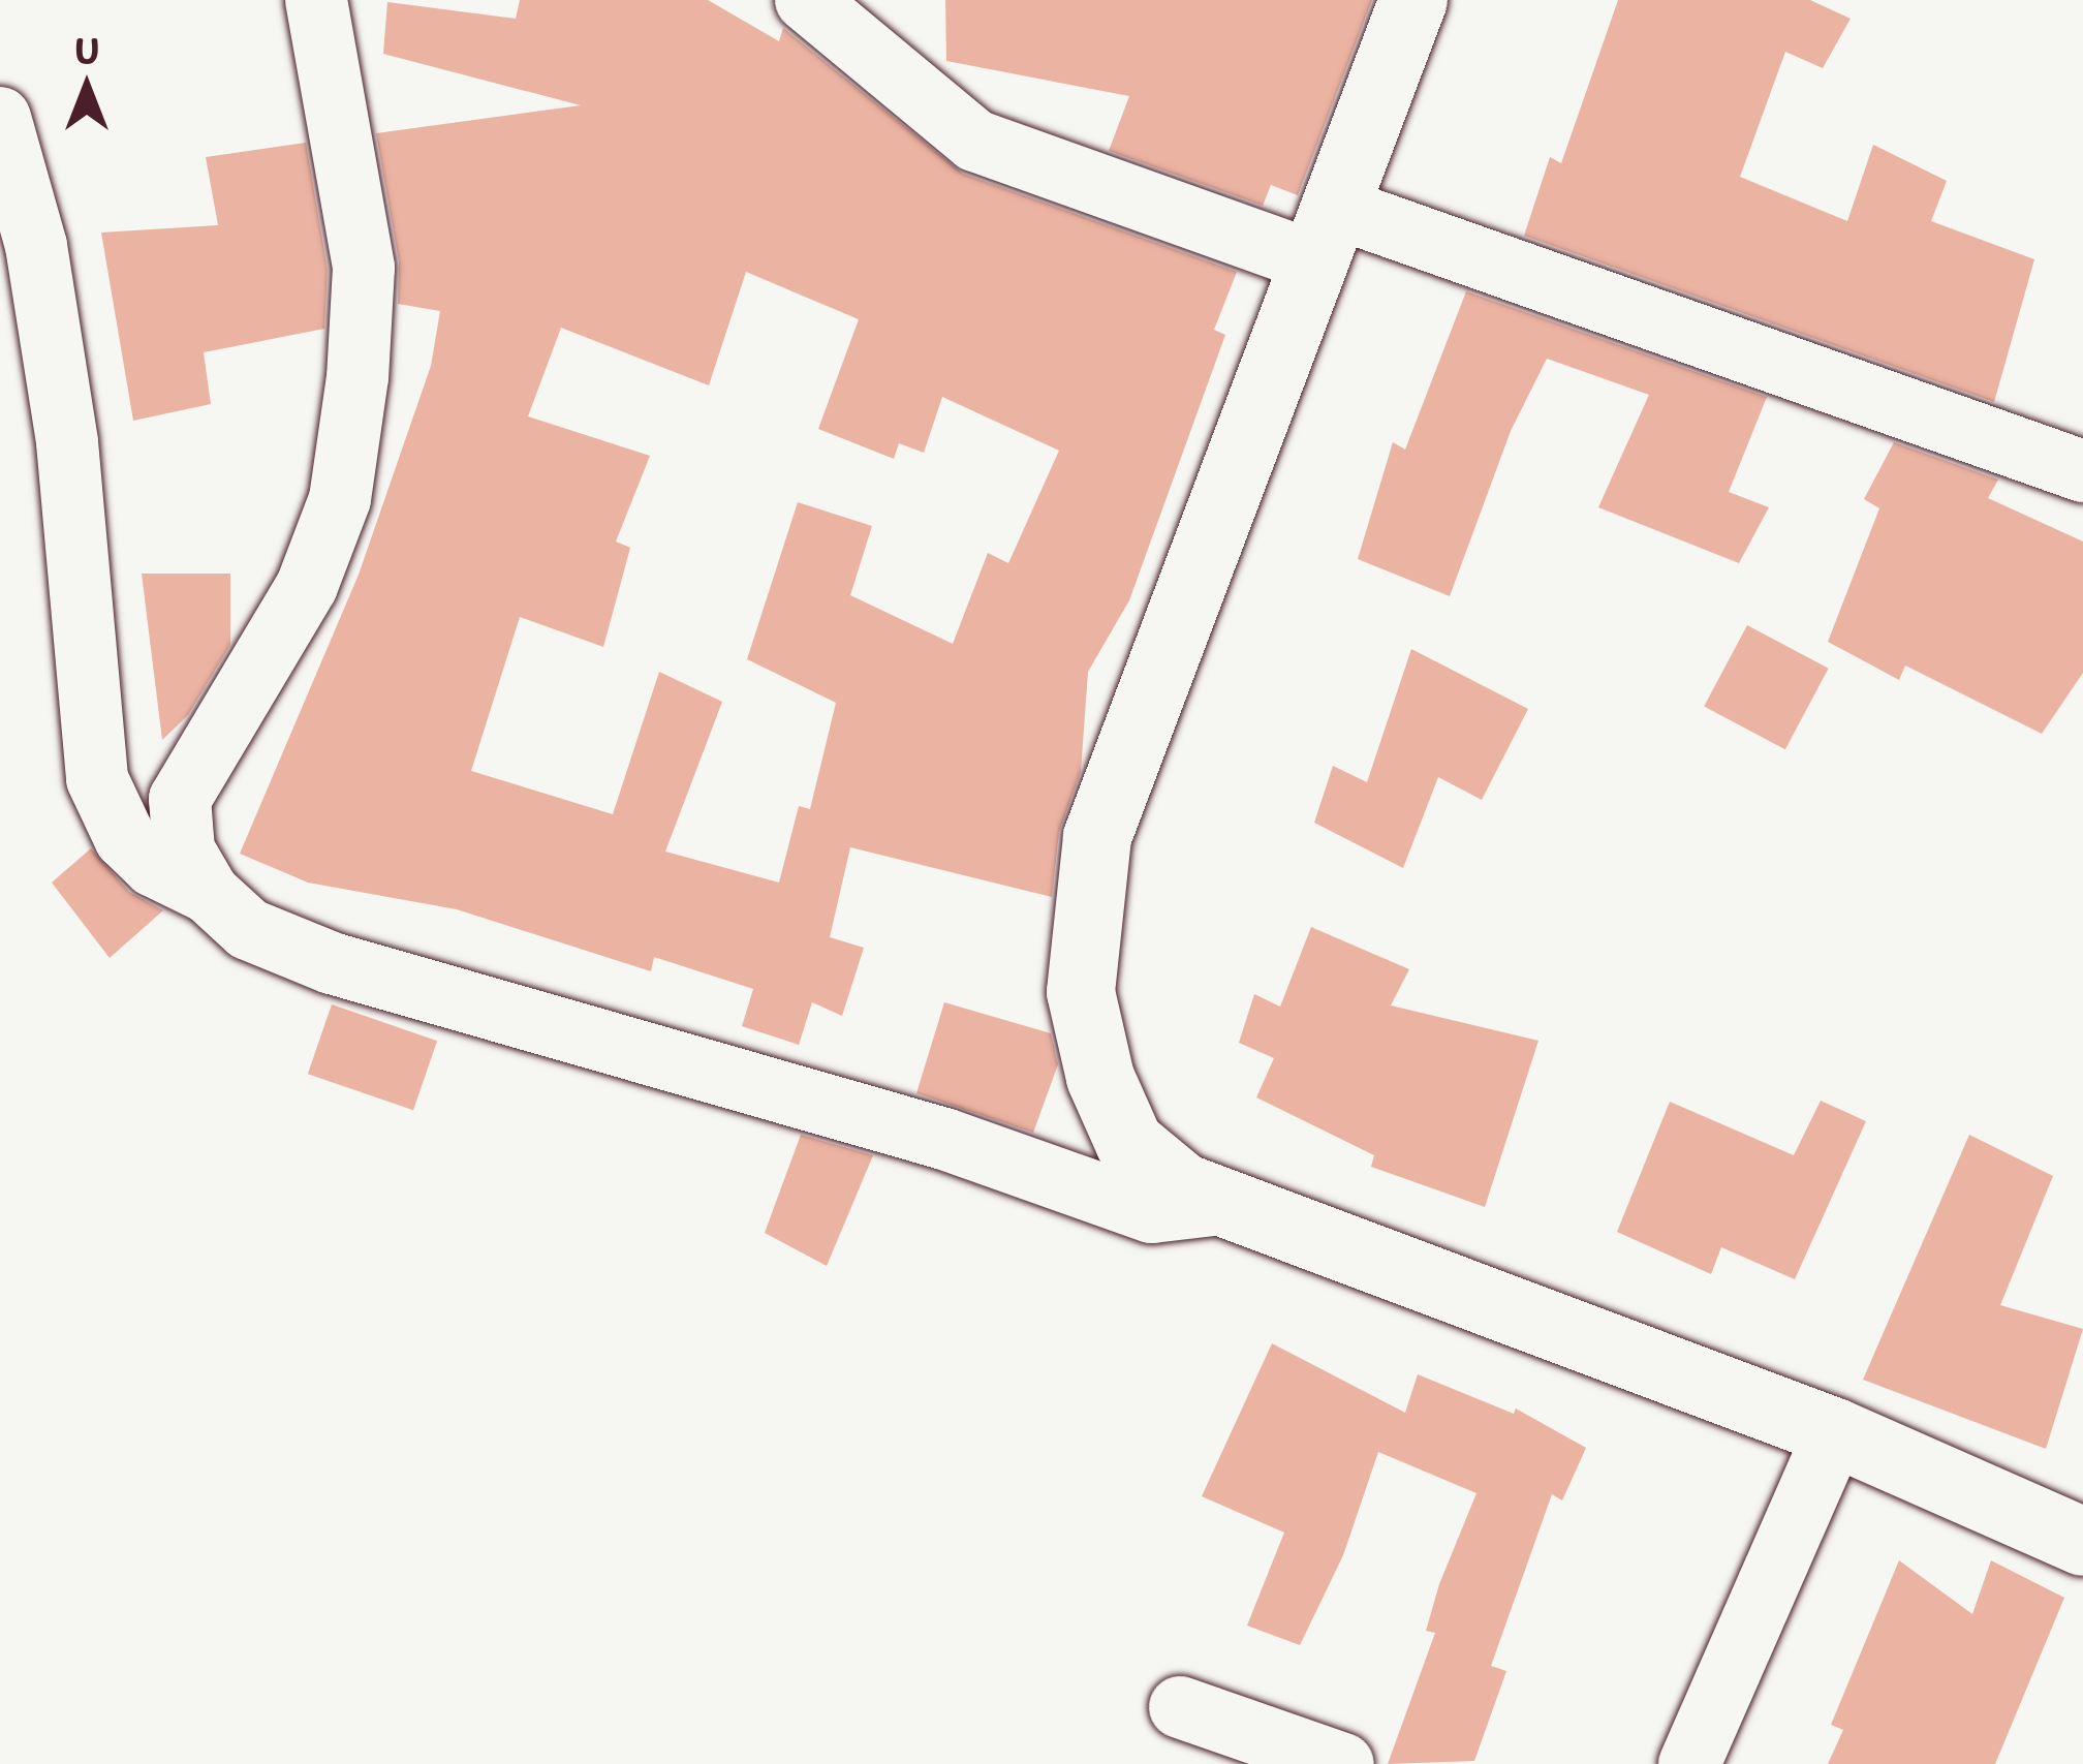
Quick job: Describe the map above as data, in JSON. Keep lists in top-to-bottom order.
{
  "north": "top"
}
